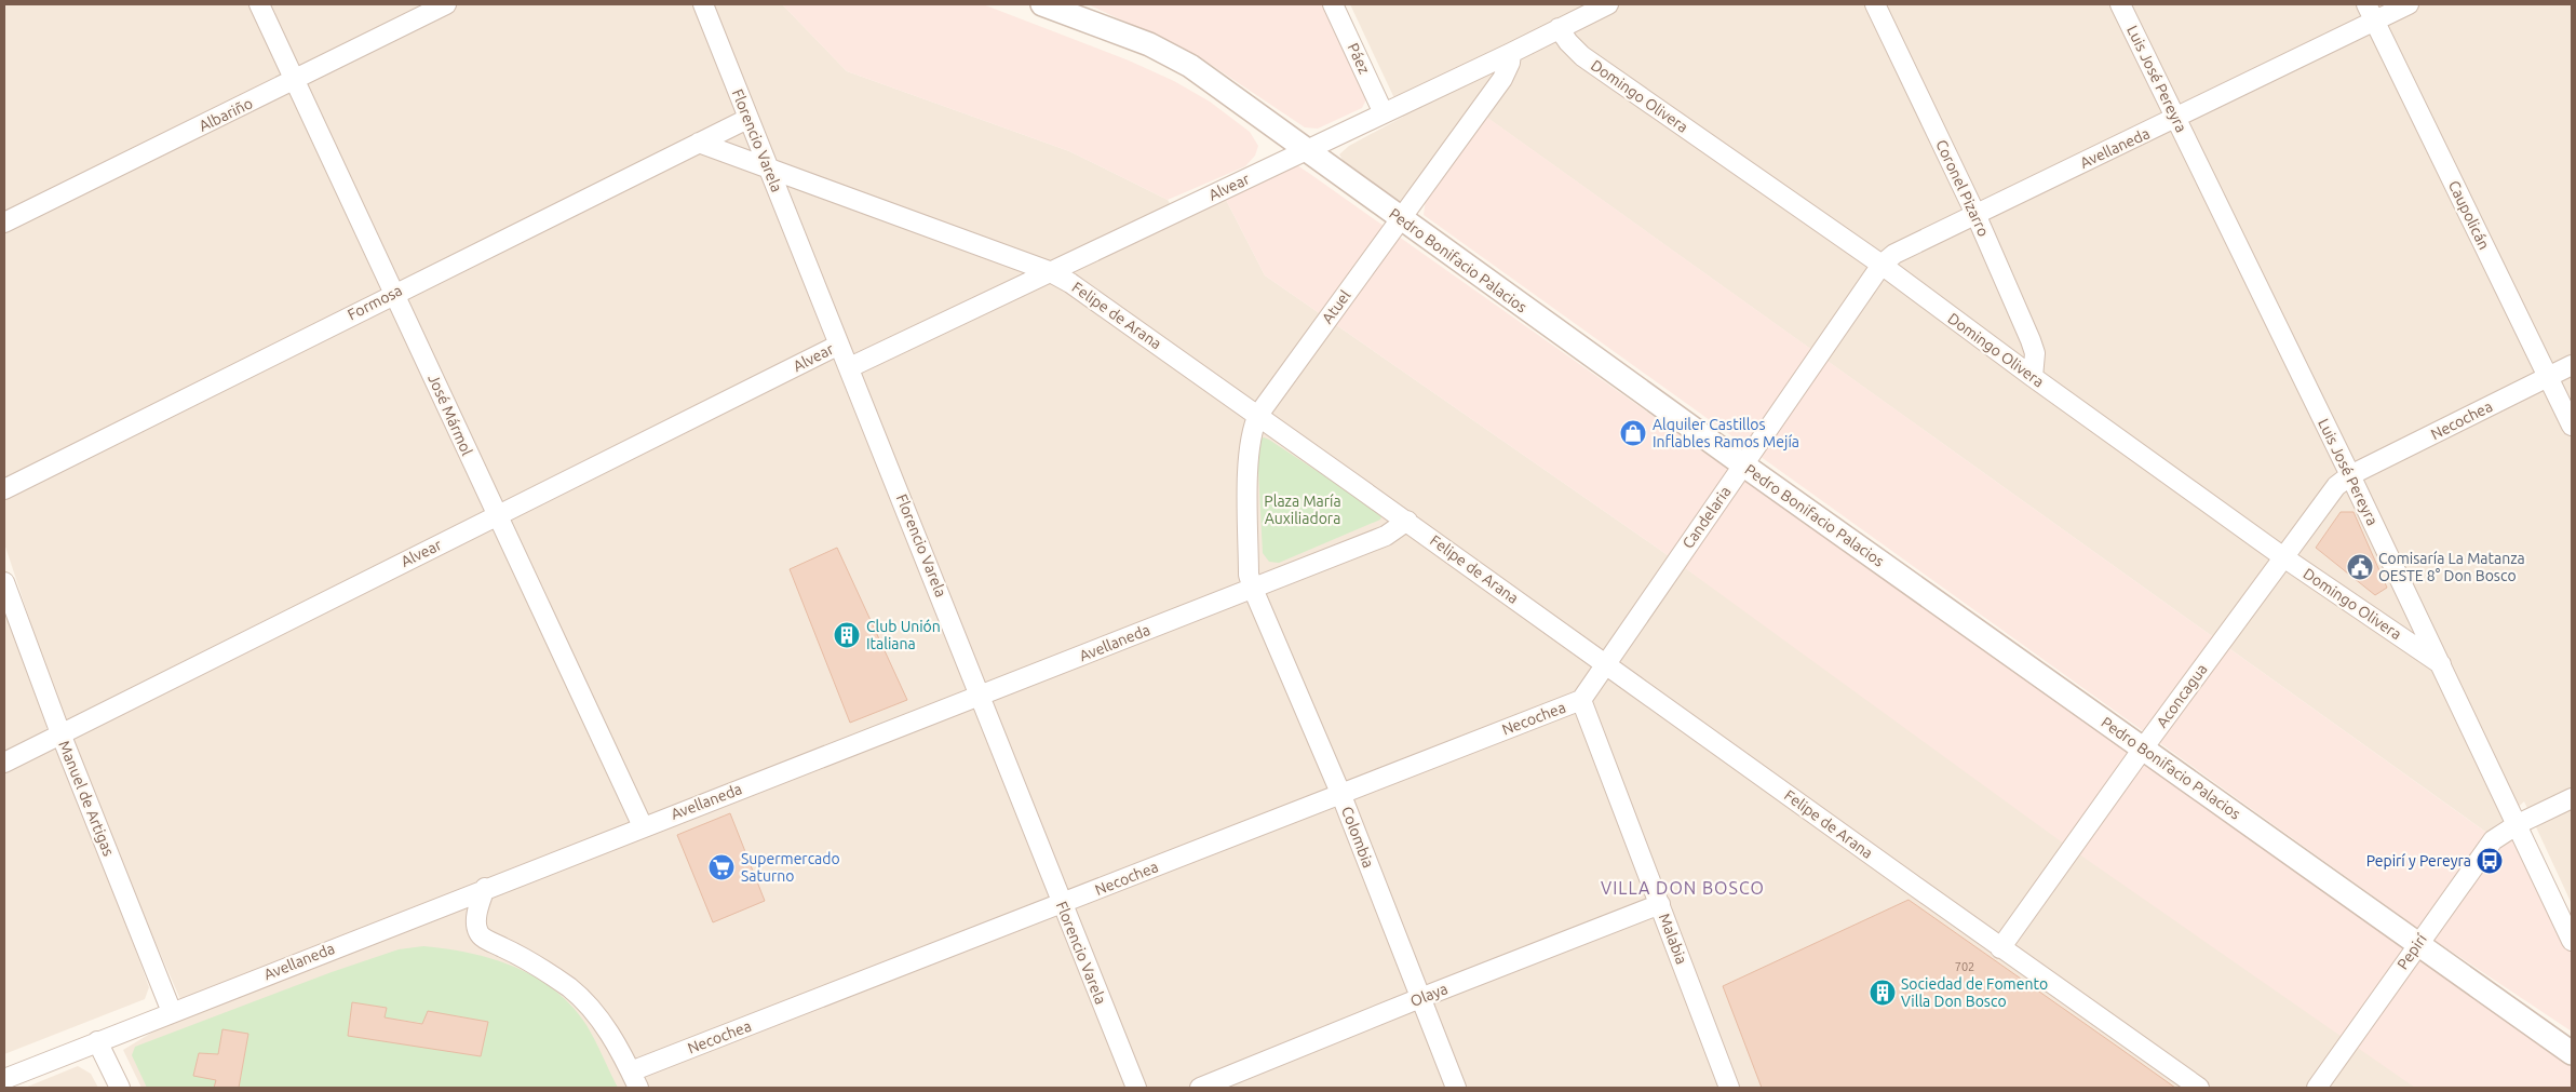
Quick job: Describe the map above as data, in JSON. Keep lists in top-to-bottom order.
{
  "streets": {
    "street": [
      "Páez",
      "Luis José Pereyra",
      "Domingo Olivera",
      "Albariño",
      "Florencio Varela",
      "Avellaneda",
      "Alvear",
      "Coronel Pizarro",
      "Caupolicán",
      "Pedro Bonifacio Palacios",
      "Formosa",
      "Atuel",
      "Felipe de Arana",
      "José Mármol",
      "Necochea",
      "Candelaria",
      "Aconcagua",
      "Manuel de Artigas",
      "Colombia",
      "Malabia",
      "Pepirí",
      "Olaya"
    ]
  },
  "crossings": [
    ["Páez", "Alvear"],
    ["Luis José Pereyra", "Domingo Olivera"],
    ["Luis José Pereyra", "Avellaneda"],
    ["Luis José Pereyra", "Necochea"],
    ["Luis José Pereyra", "Aconcagua"],
    ["Luis José Pereyra", "Pepirí"],
    ["Domingo Olivera", "Avellaneda"],
    ["Domingo Olivera", "Alvear"],
    ["Domingo Olivera", "Coronel Pizarro"],
    ["Domingo Olivera", "Candelaria"],
    ["Domingo Olivera", "Aconcagua"],
    ["Albariño", "José Mármol"],
    ["Florencio Varela", "Avellaneda"],
    ["Florencio Varela", "Alvear"],
    ["Florencio Varela", "Formosa"],
    ["Florencio Varela", "Felipe de Arana"],
    ["Florencio Varela", "Necochea"],
    ["Avellaneda", "Coronel Pizarro"],
    ["Avellaneda", "Caupolicán"],
    ["Avellaneda", "Atuel"],
    ["Avellaneda", "Felipe de Arana"],
    ["Avellaneda", "José Mármol"],
    ["Avellaneda", "Candelaria"],
    ["Avellaneda", "Manuel de Artigas"],
    ["Avellaneda", "Colombia"],
    ["Alvear", "Pedro Bonifacio Palacios"],
    ["Alvear", "Atuel"],
    ["Alvear", "Felipe de Arana"],
    ["Alvear", "José Mármol"],
    ["Alvear", "Manuel de Artigas"],
    ["Caupolicán", "Necochea"],
    ["Pedro Bonifacio Palacios", "Atuel"],
    ["Pedro Bonifacio Palacios", "Candelaria"],
    ["Pedro Bonifacio Palacios", "Aconcagua"],
    ["Pedro Bonifacio Palacios", "Pepirí"],
    ["Formosa", "Felipe de Arana"],
    ["Formosa", "José Mármol"],
    ["Atuel", "Felipe de Arana"],
    ["Atuel", "Colombia"],
    ["Felipe de Arana", "Necochea"],
    ["Felipe de Arana", "Candelaria"],
    ["Felipe de Arana", "Aconcagua"],
    ["Necochea", "Candelaria"],
    ["Necochea", "Aconcagua"],
    ["Necochea", "Colombia"],
    ["Necochea", "Malabia"],
    ["Colombia", "Olaya"],
    ["Malabia", "Olaya"]
  ],
  "districts": ["VILLA DON BOSCO"],
  "parks": ["Plaza María Auxiliadora"],
  "places": {
    "shop": ["Alquiler Castillos Inflables Ramos Mejía"],
    "public building": ["Comisaría La Matanza OESTE 8° Don Bosco"],
    "building": ["Club Unión Italiana", "Sociedad de Fomento Villa Don Bosco"],
    "bus stop": ["Pepirí y Pereyra"],
    "supermarket": ["Supermercado Saturno"]
  },
  "house_numbers": ["702"]
}
